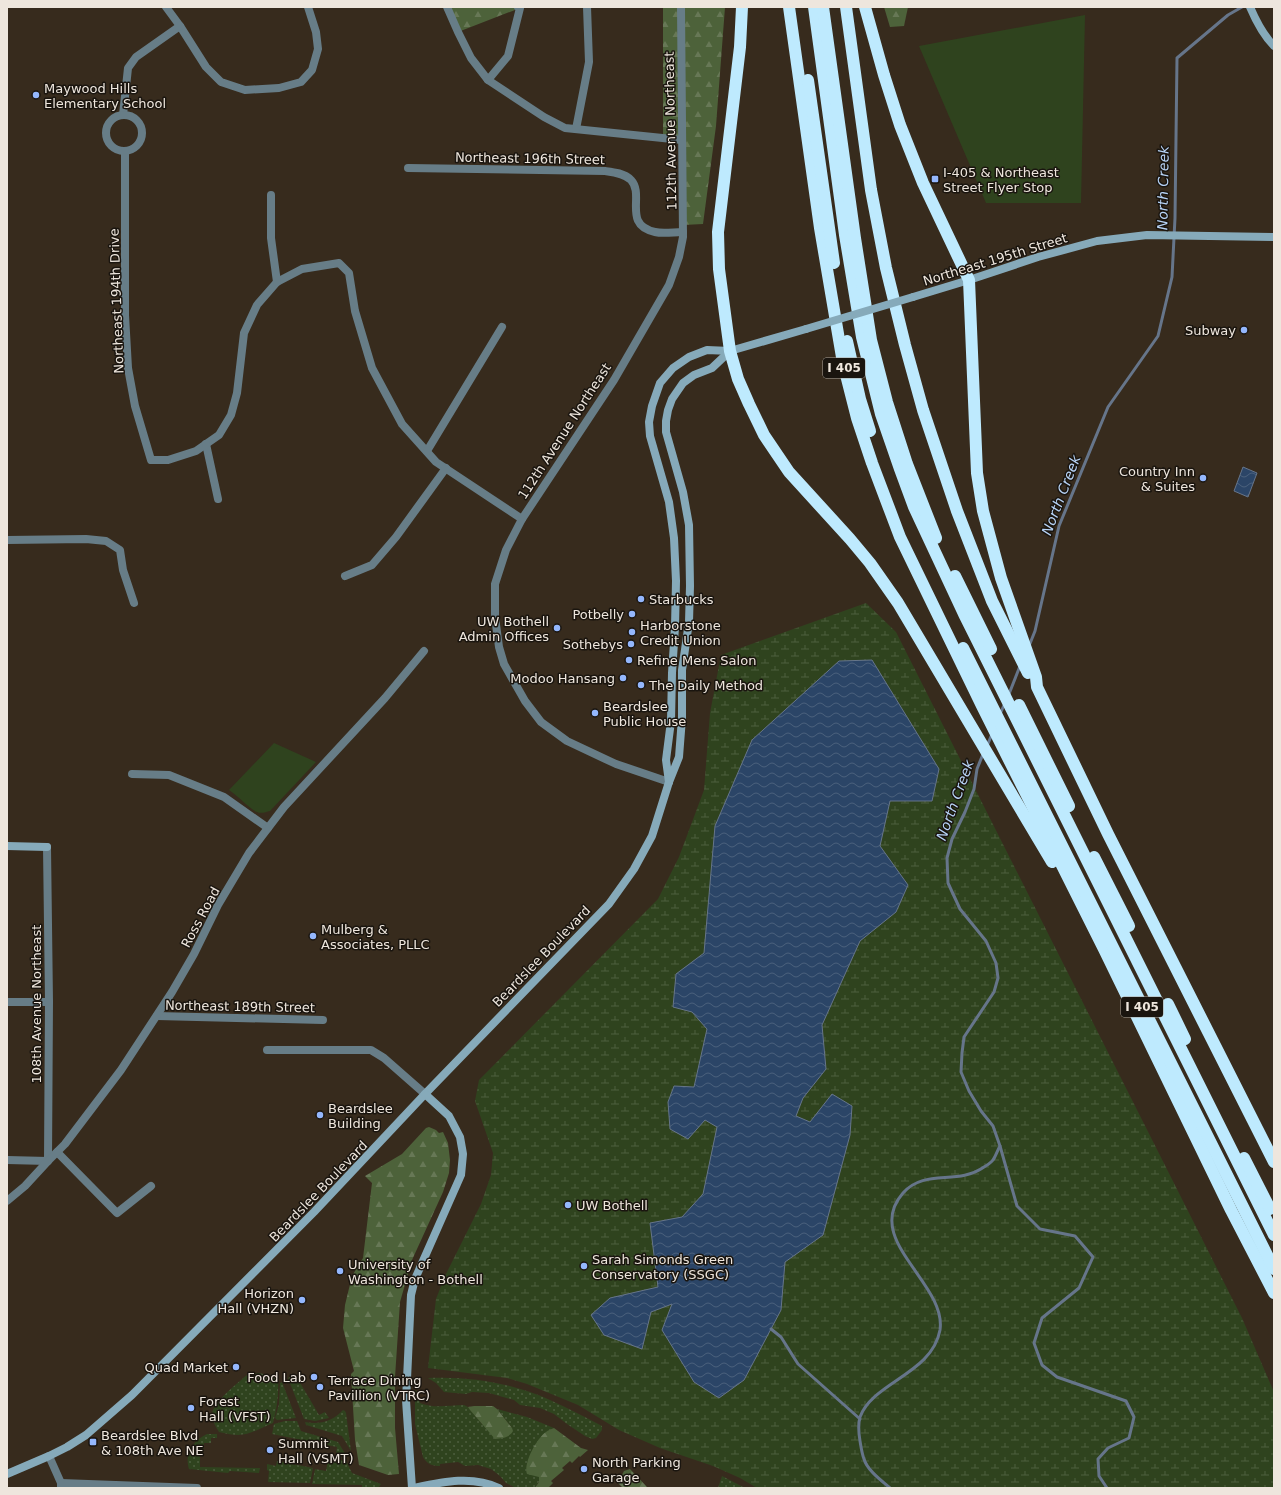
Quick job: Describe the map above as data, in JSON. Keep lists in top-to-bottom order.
{
  "streets": {
    "highway": ["I 405"],
    "main road": ["Northeast 195th Street", "Beardslee Boulevard"],
    "street": [
      "112th Avenue Northeast",
      "Northeast 196th Street",
      "Northeast 194th Drive",
      "Ross Road",
      "108th Avenue Northeast",
      "Northeast 189th Street"
    ]
  },
  "crossings": [
    ["112th Avenue Northeast", "Northeast 196th Street"],
    ["112th Avenue Northeast", "Northeast 194th Drive"],
    ["112th Avenue Northeast", "Beardslee Boulevard"],
    ["Northeast 195th Street", "Beardslee Boulevard"],
    ["Ross Road", "108th Avenue Northeast"],
    ["Ross Road", "Northeast 189th Street"]
  ],
  "water": ["North Creek"],
  "places": {
    "other": [
      "Maywood Hills Elementary School",
      "Subway",
      "Country Inn & Suites",
      "Starbucks",
      "Potbelly",
      "UW Bothell Admin Offices",
      "Harborstone Credit Union",
      "Sothebys",
      "Refine Mens Salon",
      "Modoo Hansang",
      "The Daily Method",
      "Beardslee Public House",
      "Mulberg & Associates, PLLC",
      "Beardslee Building",
      "UW Bothell",
      "Sarah Simonds Green Conservatory (SSGC)",
      "University of Washington - Bothell",
      "Horizon Hall (VHZN)",
      "Quad Market",
      "Food Lab",
      "Terrace Dining Pavillion (VTRC)",
      "Forest Hall (VFST)",
      "Summit Hall (VSMT)",
      "North Parking Garage"
    ],
    "transit": ["I-405 & Northeast Street Flyer Stop", "Beardslee Blvd & 108th Ave NE"]
  }
}
